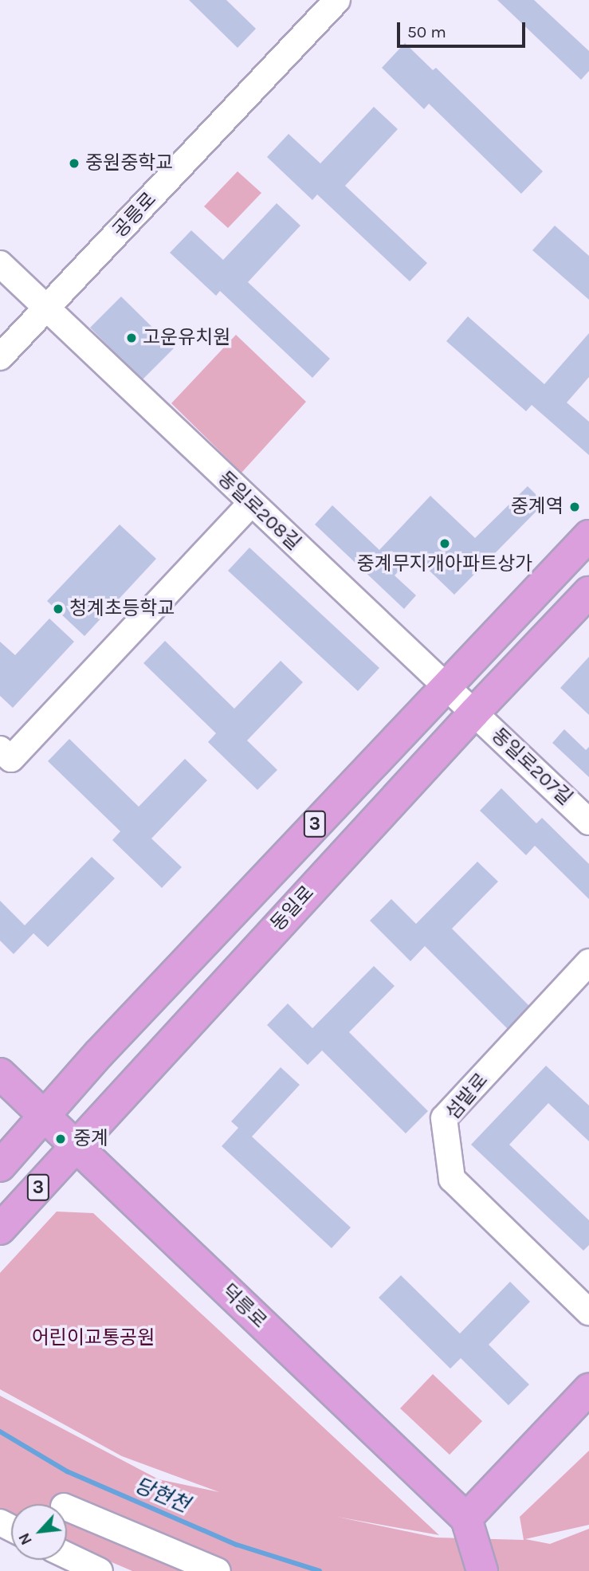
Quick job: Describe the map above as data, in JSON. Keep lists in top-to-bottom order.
{
  "streets": {
    "main road": ["3", "동일로", "덕릉로"],
    "street": [
      "공릉로",
      "동일로208길",
      "동일로207길",
      "섬밭로"
    ]
  },
  "crossings": [
    ["공릉로", "동일로208길"],
    ["동일로208길", "동일로207길"],
    ["동일로208길", "3"],
    ["동일로208길", "동일로"],
    ["동일로207길", "동일로"],
    ["3", "덕릉로"],
    ["동일로", "덕릉로"]
  ],
  "water": ["당현천"],
  "parks": ["어린이교통공원"],
  "places": [
    "중원중학교",
    "고운유치원",
    "중계역",
    "중계무지개아파트상가",
    "청계초등학교",
    "중계"
  ],
  "scale_bar": "50 m",
  "north": "bottom left"
}
